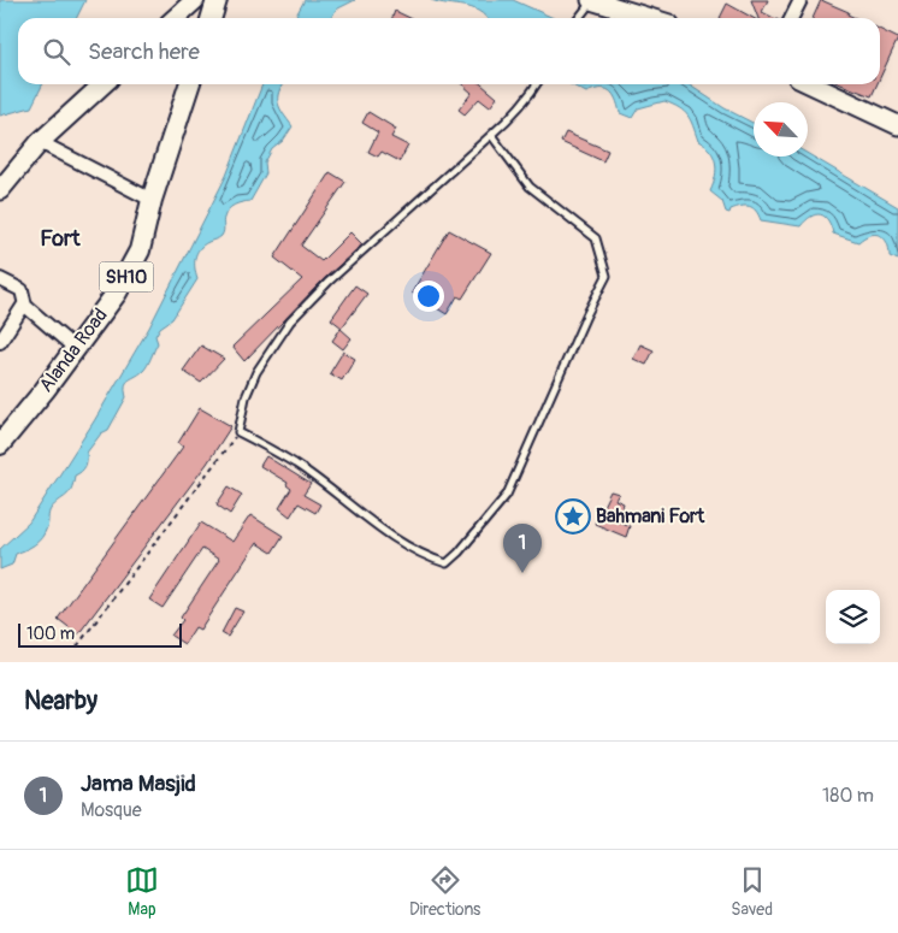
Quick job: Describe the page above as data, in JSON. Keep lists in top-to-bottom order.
{
  "streets": {
    "main road": ["SH10", "Alanda Road"]
  },
  "districts": ["Fort"],
  "places": {
    "place": ["Bahmani Fort"]
  },
  "scale_bar": "100 m",
  "north": "top left",
  "page": {
    "search": "Search here",
    "pins": "1",
    "scale": "100 m",
    "heading": "Nearby",
    "list": [
      {
        "mark": "1",
        "name": "Jama Masjid",
        "note": "Mosque",
        "value": "180 m"
      }
    ],
    "nav": ["Map", "Directions", "Saved"]
  }
}
